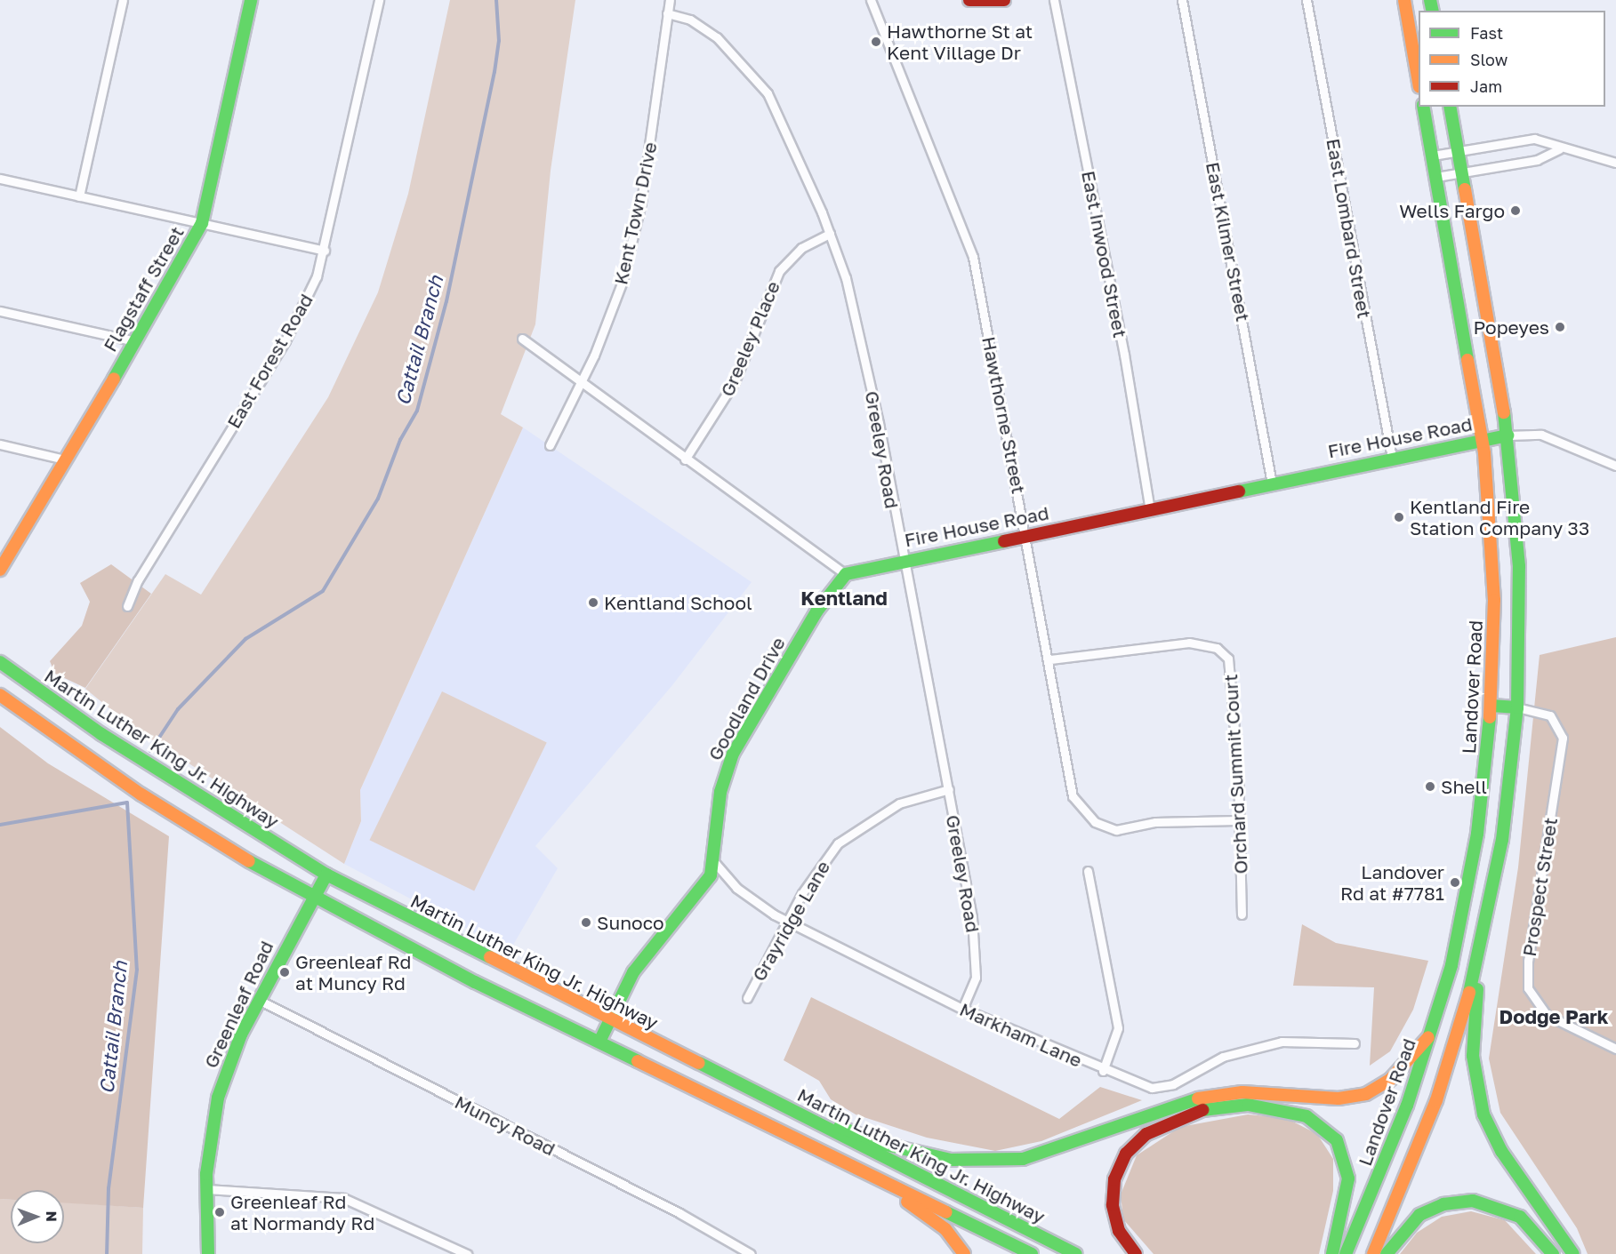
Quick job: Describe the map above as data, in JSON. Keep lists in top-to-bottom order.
{
  "streets": {
    "main road": [
      "Flagstaff Street",
      "Fire House Road",
      "Landover Road",
      "Goodland Drive",
      "Martin Luther King Jr. Highway",
      "Greenleaf Road"
    ],
    "street": [
      "Kent Town Drive",
      "East Lombard Street",
      "East Kilmer Street",
      "East Inwood Street",
      "Greeley Place",
      "East Forest Road",
      "Hawthorne Street",
      "Greeley Road",
      "Orchard Summit Court",
      "Prospect Street",
      "Grayridge Lane",
      "Markham Lane",
      "Muncy Road"
    ]
  },
  "crossings": [
    ["Kent Town Drive", "Greeley Road"],
    ["East Lombard Street", "Fire House Road"],
    ["East Kilmer Street", "Fire House Road"],
    ["East Inwood Street", "Fire House Road"],
    ["Greeley Place", "Greeley Road"],
    ["Hawthorne Street", "Fire House Road"],
    ["Hawthorne Street", "Orchard Summit Court"],
    ["Fire House Road", "Greeley Road"],
    ["Fire House Road", "Landover Road"],
    ["Fire House Road", "Goodland Drive"],
    ["Greeley Road", "Grayridge Lane"],
    ["Greeley Road", "Markham Lane"],
    ["Goodland Drive", "Martin Luther King Jr. Highway"],
    ["Goodland Drive", "Markham Lane"],
    ["Martin Luther King Jr. Highway", "Greenleaf Road"],
    ["Grayridge Lane", "Markham Lane"],
    ["Greenleaf Road", "Muncy Road"]
  ],
  "districts": ["Kentland", "Dodge Park"],
  "water": ["Cattail Branch"],
  "places": [
    "Hawthorne St at Kent Village Dr",
    "Wells Fargo",
    "Popeyes",
    "Kentland Fire Station Company 33",
    "Kentland School",
    "Shell",
    "Landover Rd at #7781",
    "Sunoco",
    "Greenleaf Rd at Muncy Rd",
    "Greenleaf Rd at Normandy Rd"
  ],
  "legend": ["Fast", "Slow", "Jam"],
  "north": "right"
}
